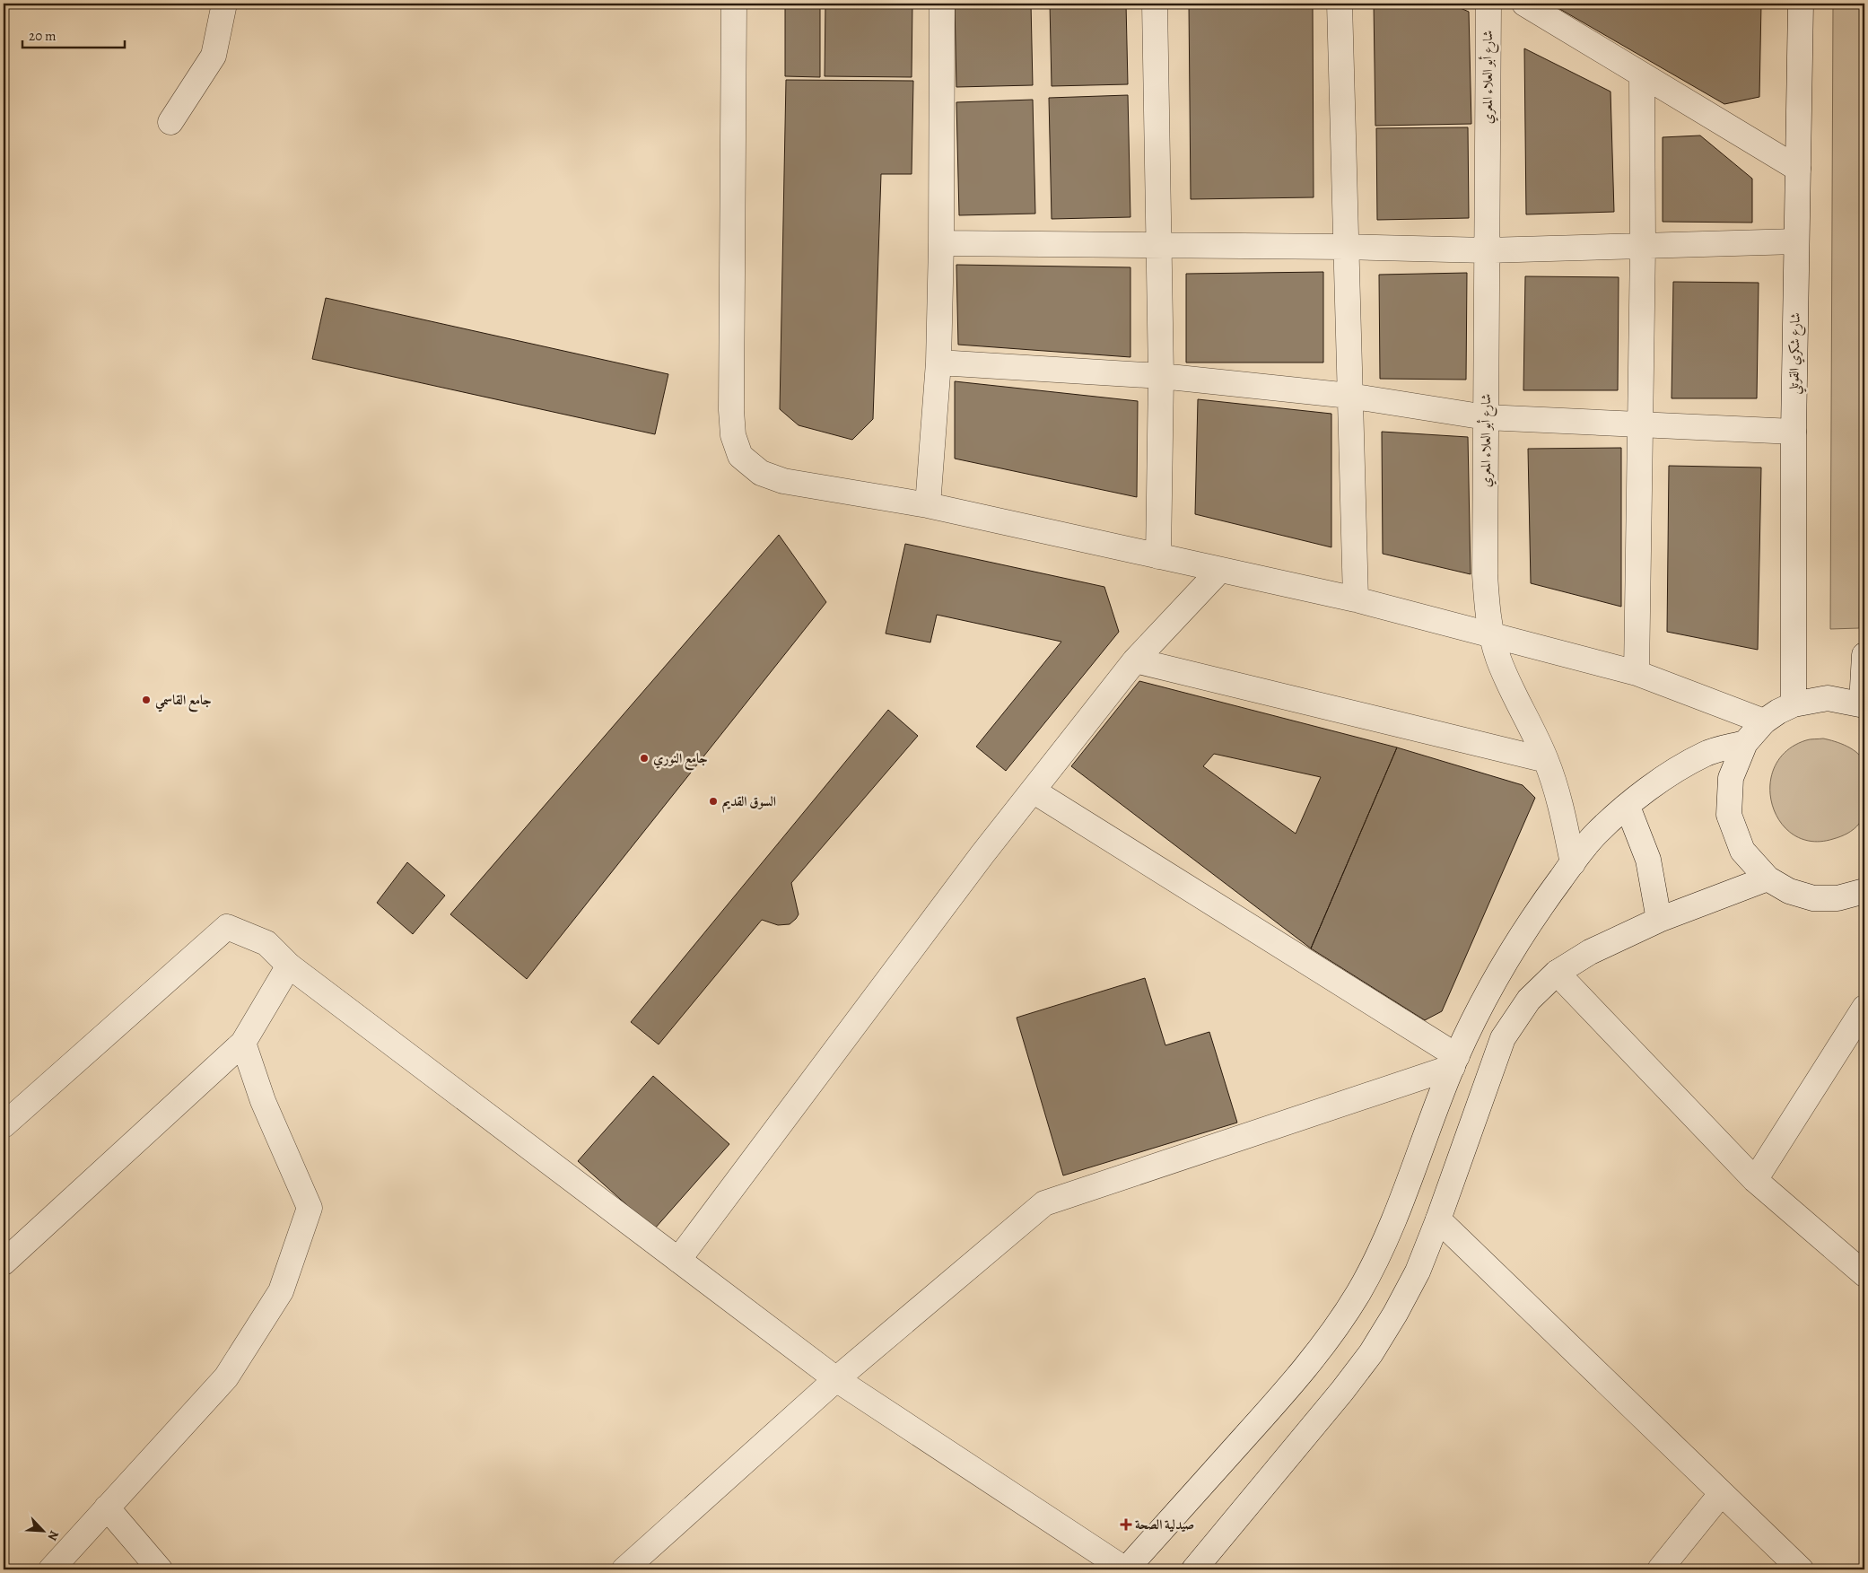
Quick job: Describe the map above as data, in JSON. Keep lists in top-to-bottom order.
{
  "streets": {
    "street": ["شارع أبو العلاء المعري", "شارع شكري القوتلي"]
  },
  "places": {
    "other": ["جامع القاسمي", "جامع النوري", "السوق القديم"],
    "health": ["صيدلية الصحة"]
  },
  "scale_bar": "20 m",
  "north": "bottom right"
}
